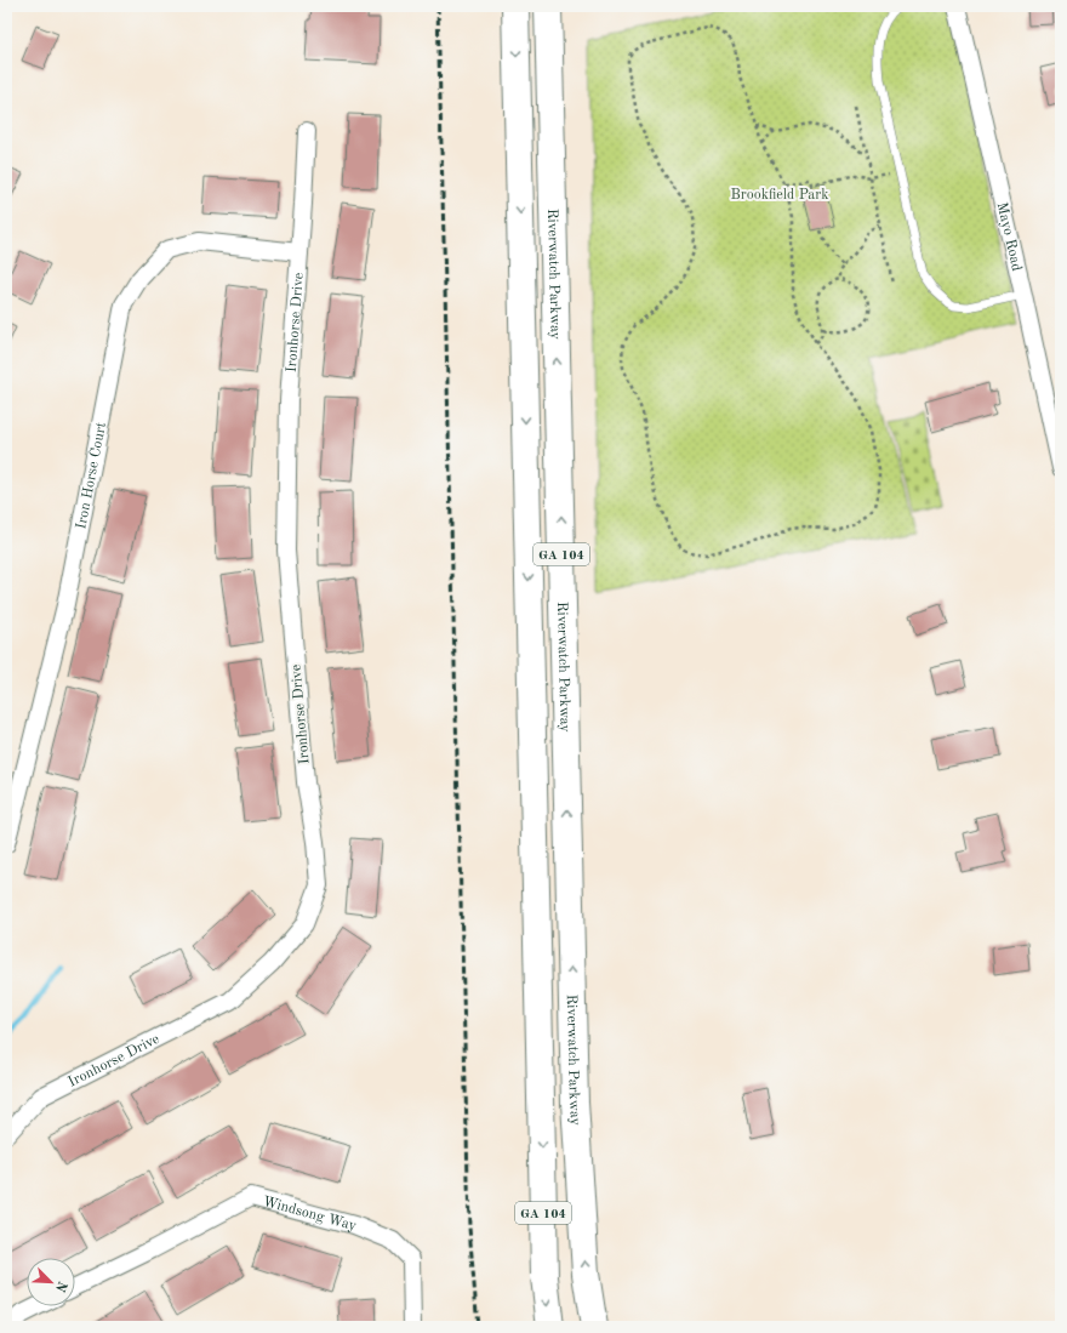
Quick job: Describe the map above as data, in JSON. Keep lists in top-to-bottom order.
{
  "streets": {
    "main road": ["Riverwatch Parkway", "GA 104"],
    "street": [
      "Mayo Road",
      "Ironhorse Drive",
      "Iron Horse Court",
      "Windsong Way"
    ]
  },
  "crossings": [
    ["Ironhorse Drive", "Iron Horse Court"]
  ],
  "parks": ["Brookfield Park"],
  "north": "bottom right"
}
